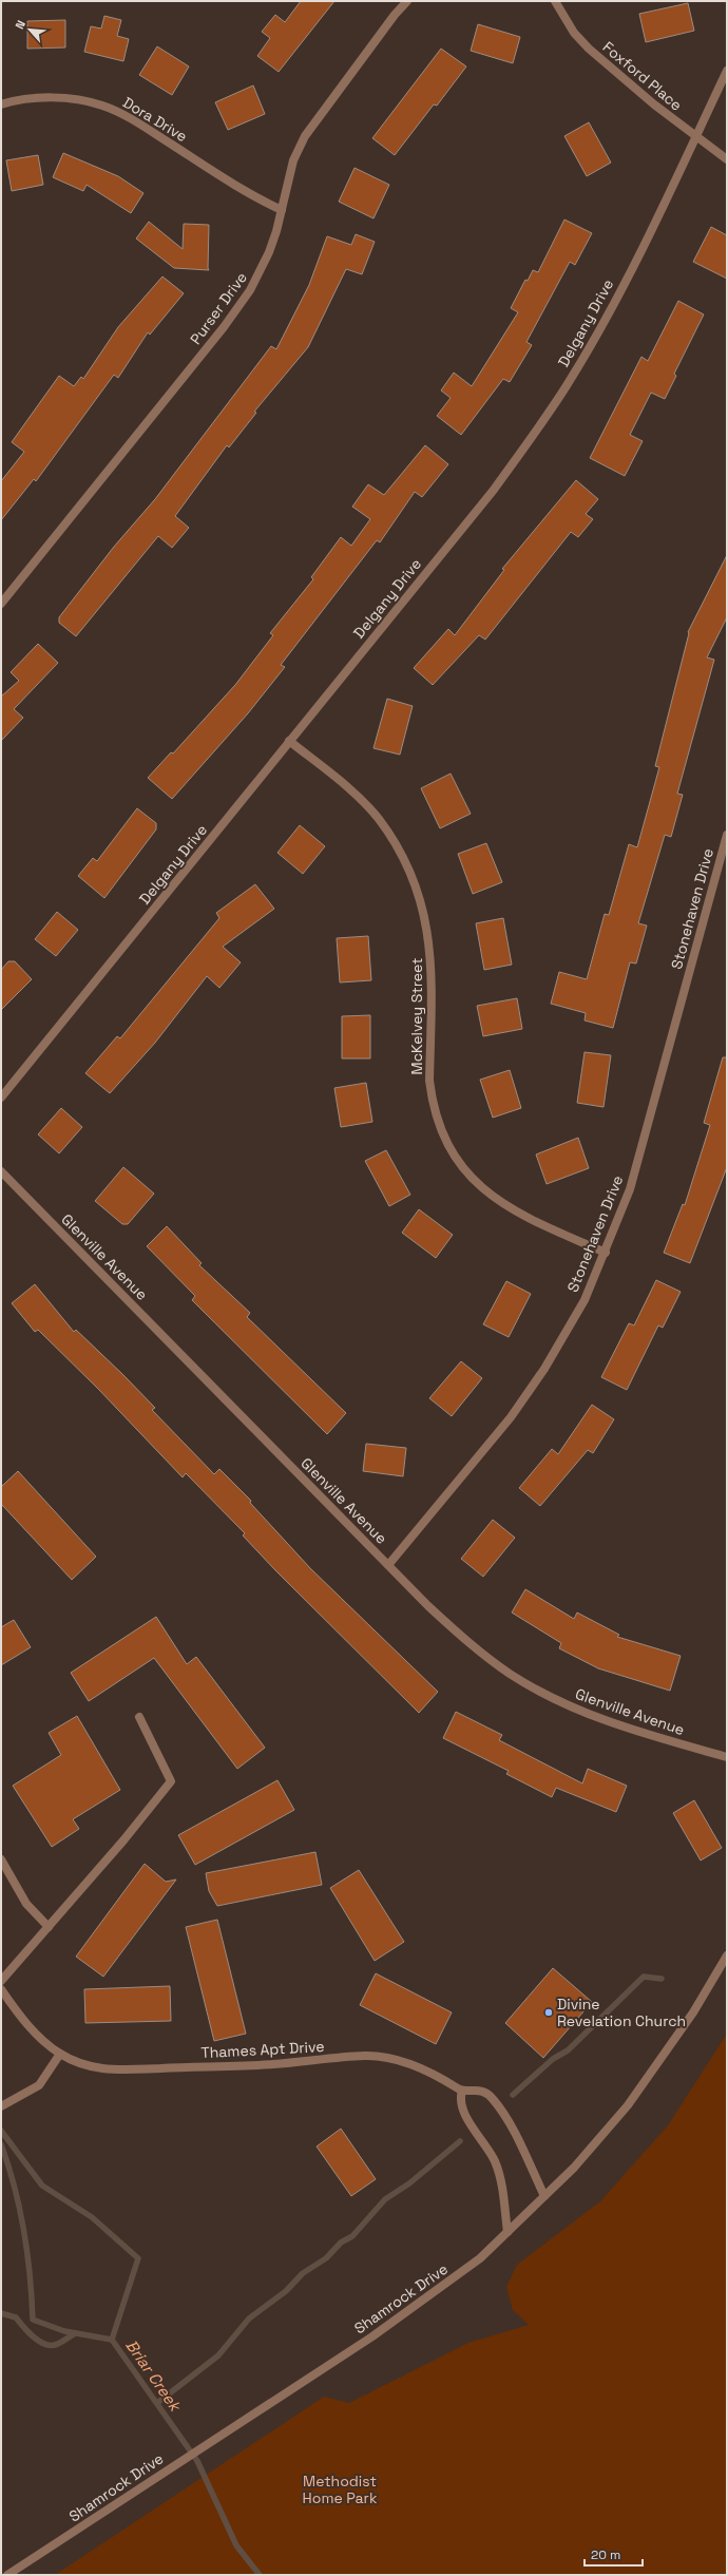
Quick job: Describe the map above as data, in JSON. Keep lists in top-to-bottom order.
{
  "streets": {
    "street": [
      "Foxford Place",
      "Dora Drive",
      "Purser Drive",
      "Delgany Drive",
      "Stonehaven Drive",
      "McKelvey Street",
      "Glenville Avenue",
      "Thames Apt Drive",
      "Shamrock Drive"
    ]
  },
  "crossings": [
    ["Foxford Place", "Delgany Drive"],
    ["Dora Drive", "Purser Drive"],
    ["Delgany Drive", "McKelvey Street"],
    ["Stonehaven Drive", "McKelvey Street"],
    ["Stonehaven Drive", "Glenville Avenue"],
    ["Thames Apt Drive", "Shamrock Drive"]
  ],
  "water": ["Briar Creek"],
  "parks": ["Methodist Home Park"],
  "places": ["Divine Revelation Church"],
  "scale_bar": "20 m",
  "north": "top left"
}
